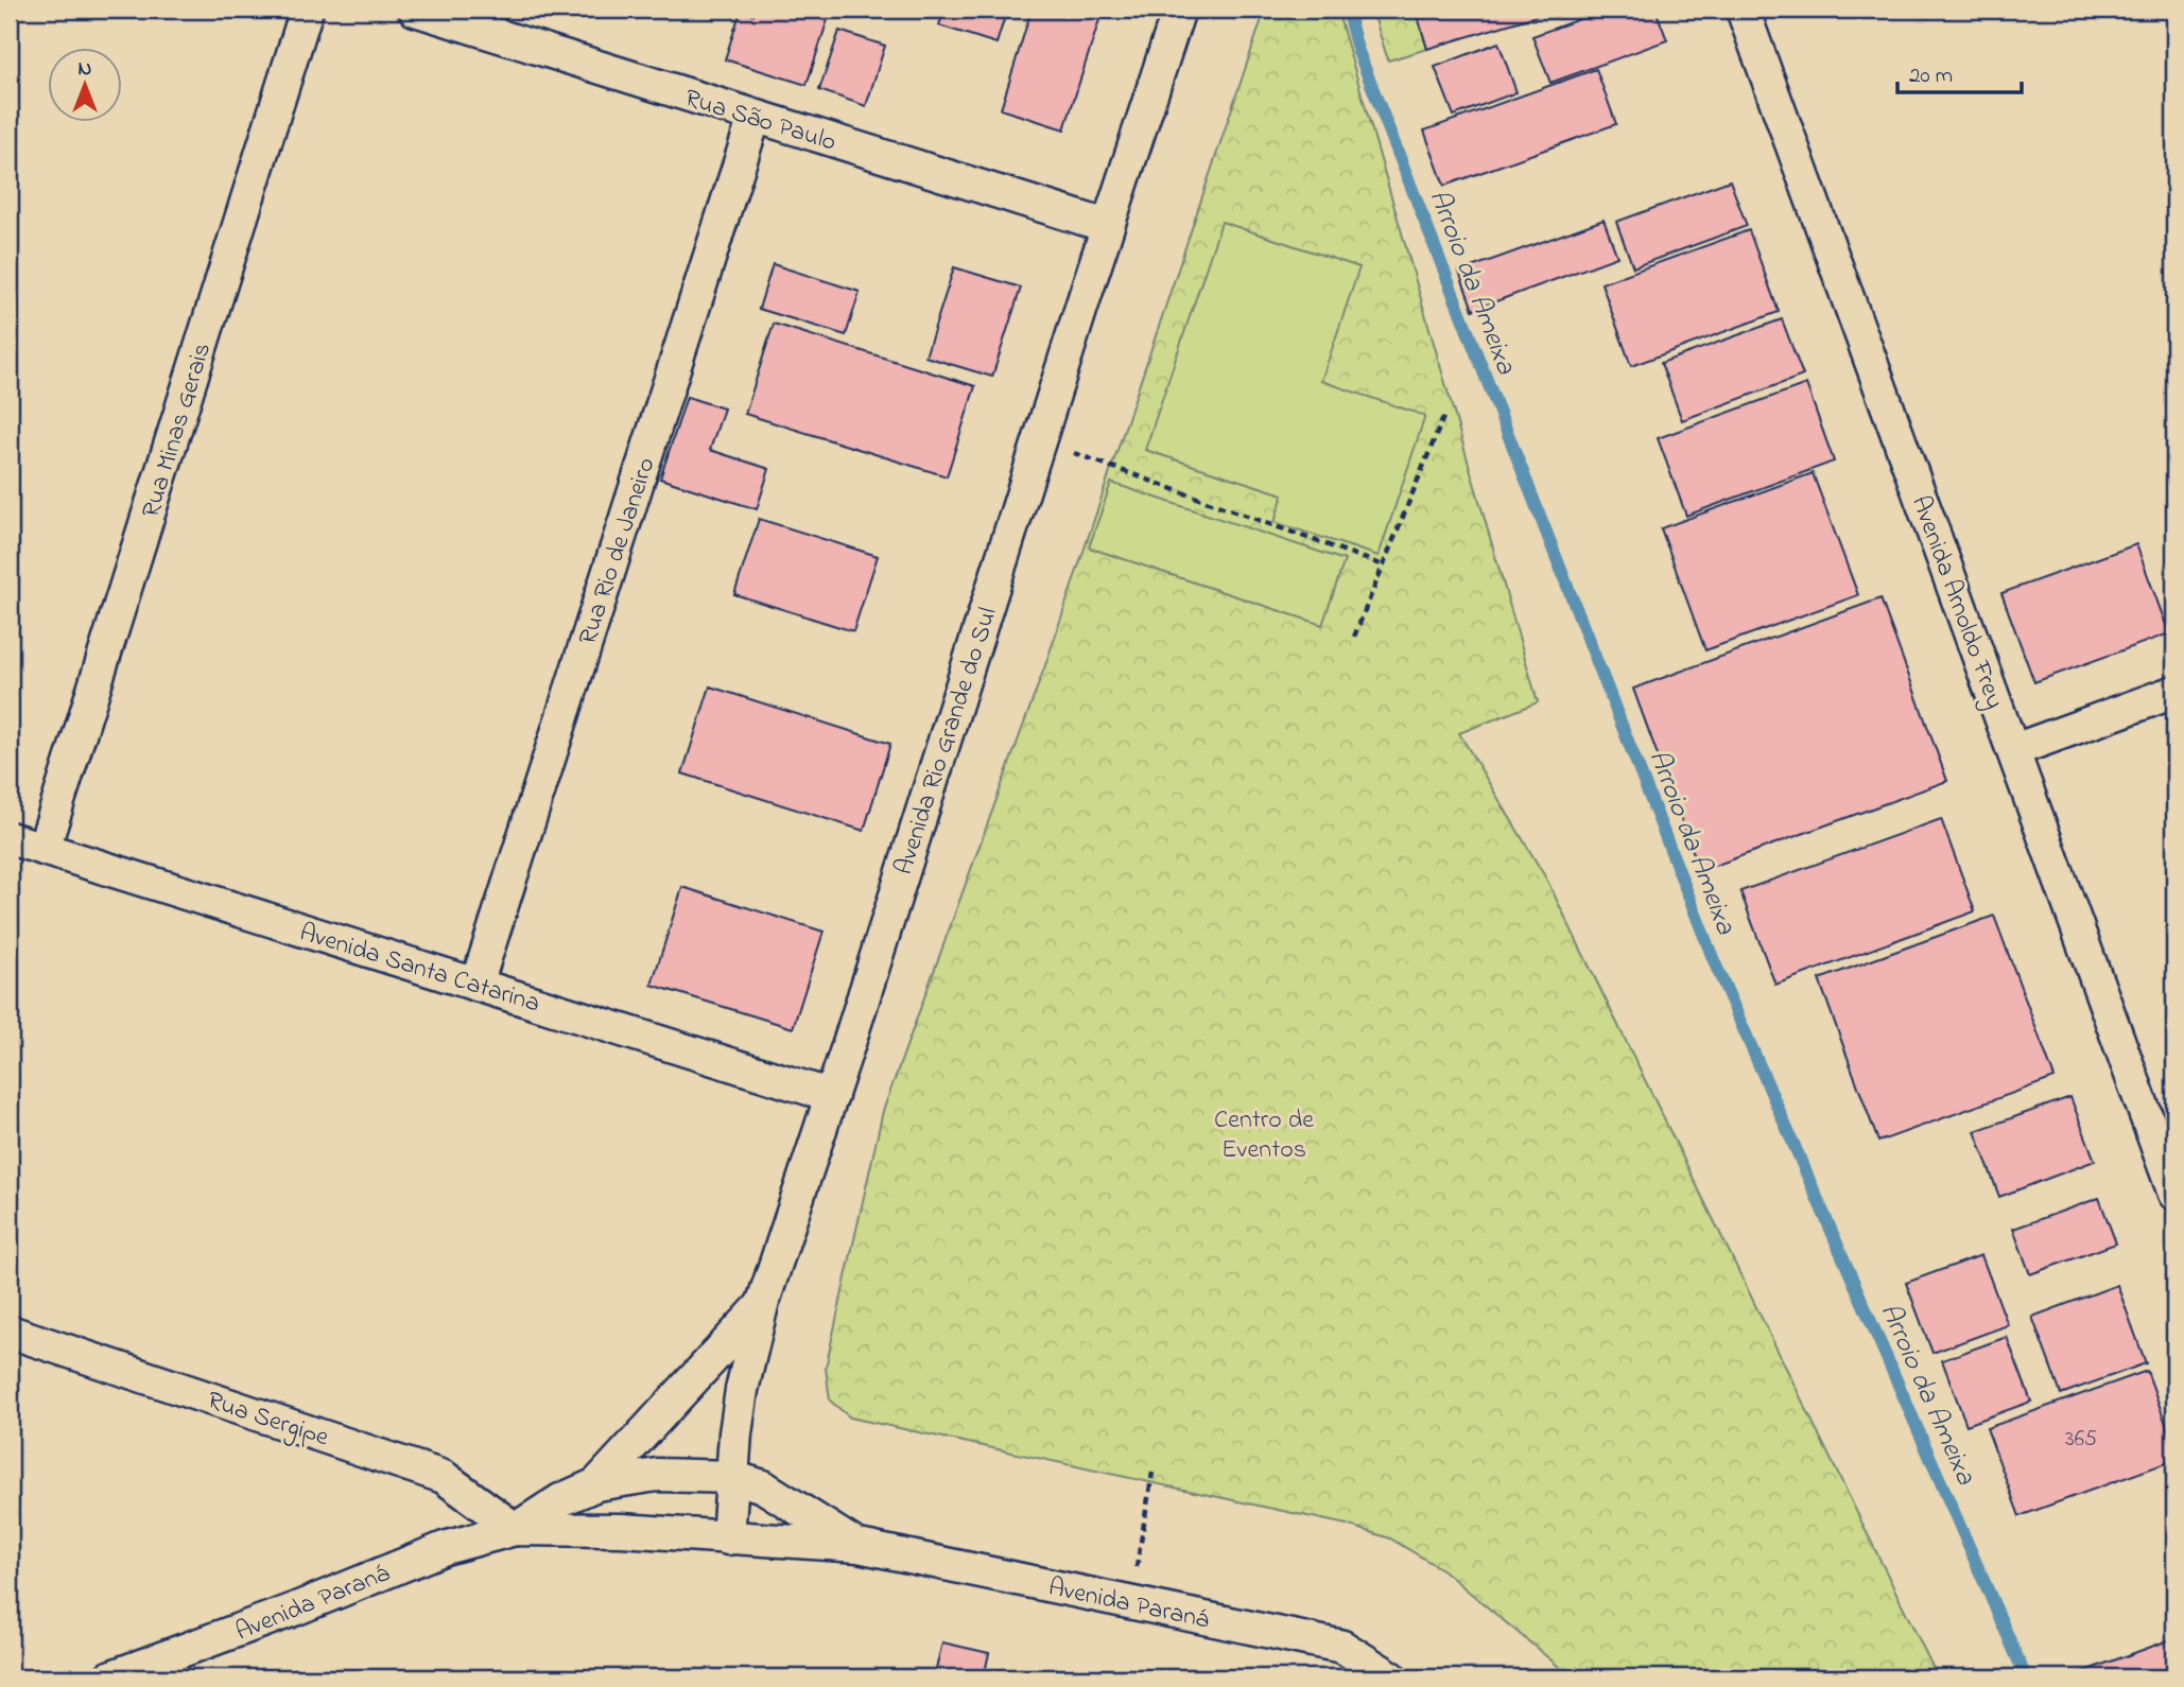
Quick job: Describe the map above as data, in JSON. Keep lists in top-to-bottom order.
{
  "streets": {
    "street": [
      "Rua São Paulo",
      "Rua Minas Gerais",
      "Rua Rio de Janeiro",
      "Avenida Arnoldo Frey",
      "Avenida Rio Grande do Sul",
      "Avenida Santa Catarina",
      "Rua Sergipe",
      "Avenida Paraná"
    ]
  },
  "crossings": [
    ["Rua São Paulo", "Rua Rio de Janeiro"],
    ["Rua São Paulo", "Avenida Rio Grande do Sul"],
    ["Rua Minas Gerais", "Avenida Santa Catarina"],
    ["Rua Rio de Janeiro", "Avenida Santa Catarina"],
    ["Avenida Rio Grande do Sul", "Avenida Santa Catarina"],
    ["Avenida Rio Grande do Sul", "Avenida Paraná"],
    ["Rua Sergipe", "Avenida Paraná"]
  ],
  "water": ["Arroio da Ameixa"],
  "parks": ["Centro de Eventos"],
  "house_numbers": ["365"],
  "scale_bar": "20 m",
  "north": "top"
}
